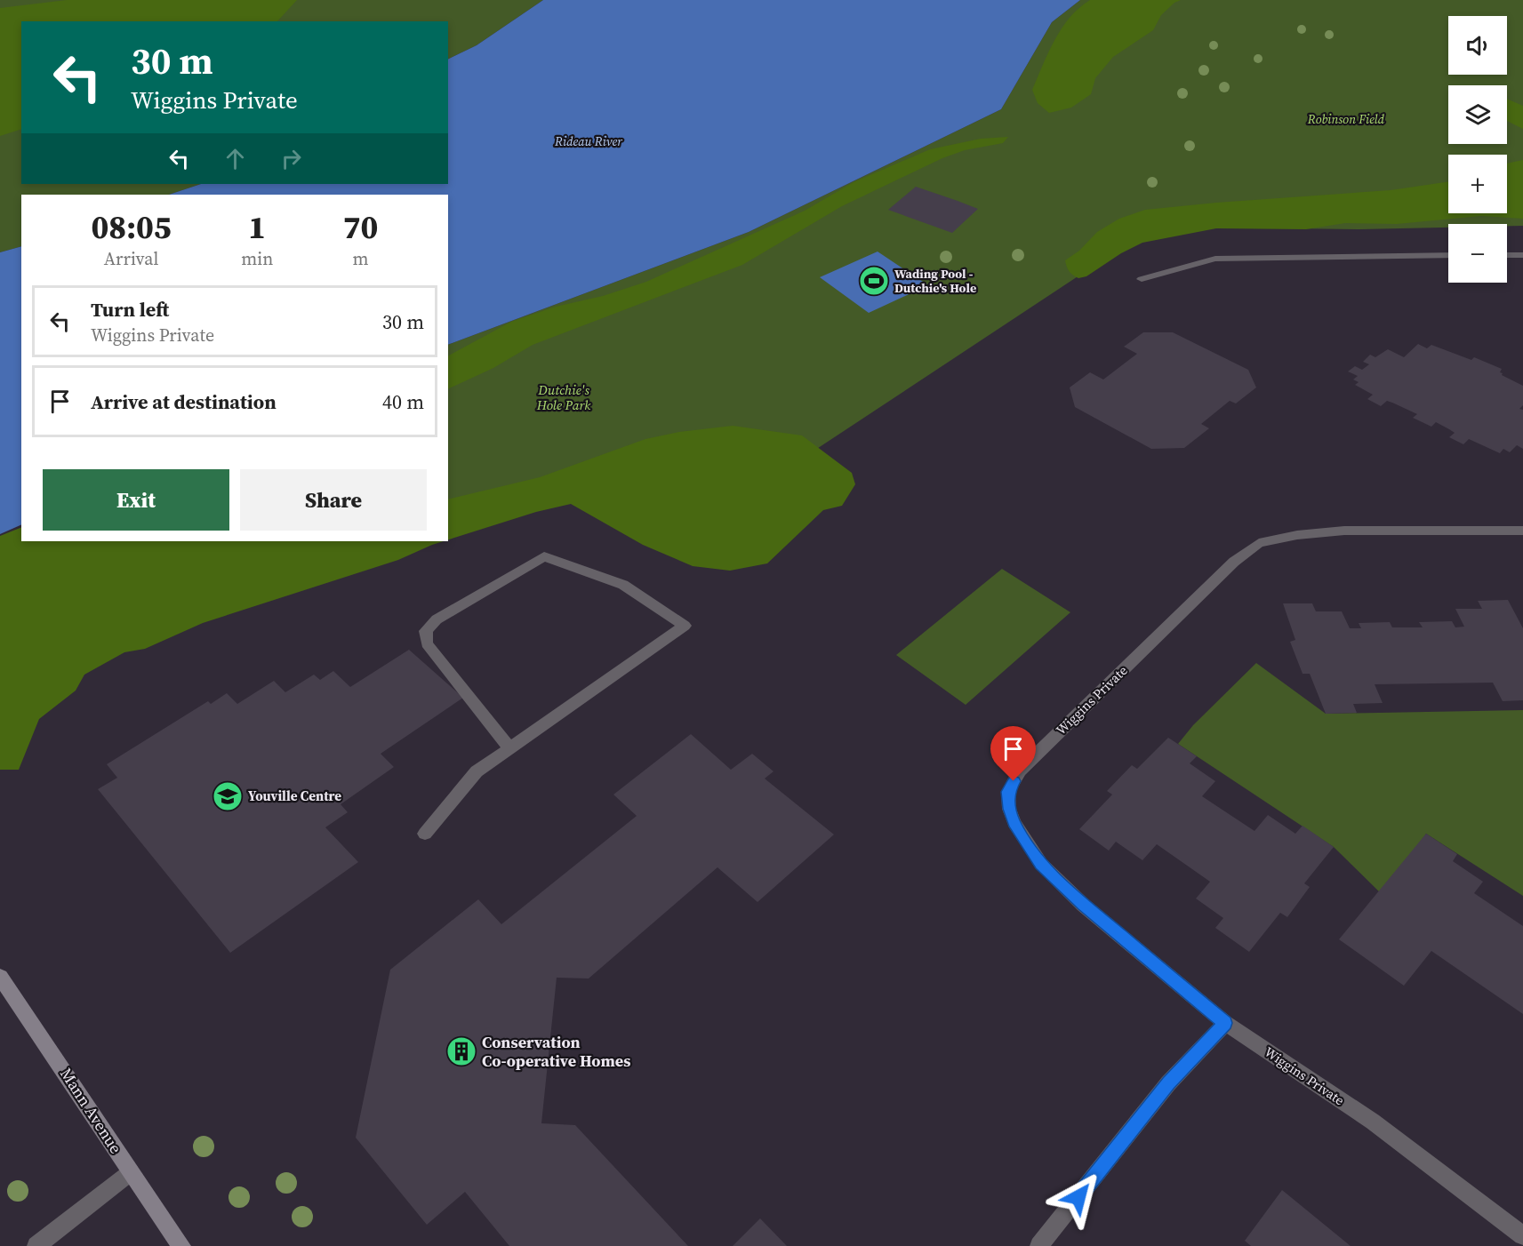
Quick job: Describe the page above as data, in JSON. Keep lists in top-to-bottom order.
{
  "streets": {
    "street": ["Wiggins Private", "Mann Avenue"]
  },
  "water": ["Rideau River"],
  "parks": ["Robinson Field", "Dutchie's Hole Park"],
  "places": {
    "sports": ["Wading Pool - Dutchie's Hole"],
    "school or university": ["Youville Centre"],
    "building": ["Conservation Co-operative Homes"]
  },
  "page": {
    "map_buttons": ["+", "−"],
    "turn": ["30 m", "Wiggins Private"],
    "eta": [
      "08:05",
      "Arrival",
      "1",
      "min",
      "70",
      "m"
    ],
    "list": [
      {
        "name": "Turn left",
        "note": "Wiggins Private",
        "value": "30 m"
      },
      {
        "name": "Arrive at destination",
        "value": "40 m"
      }
    ],
    "buttons": ["Exit", "Share"]
  }
}
